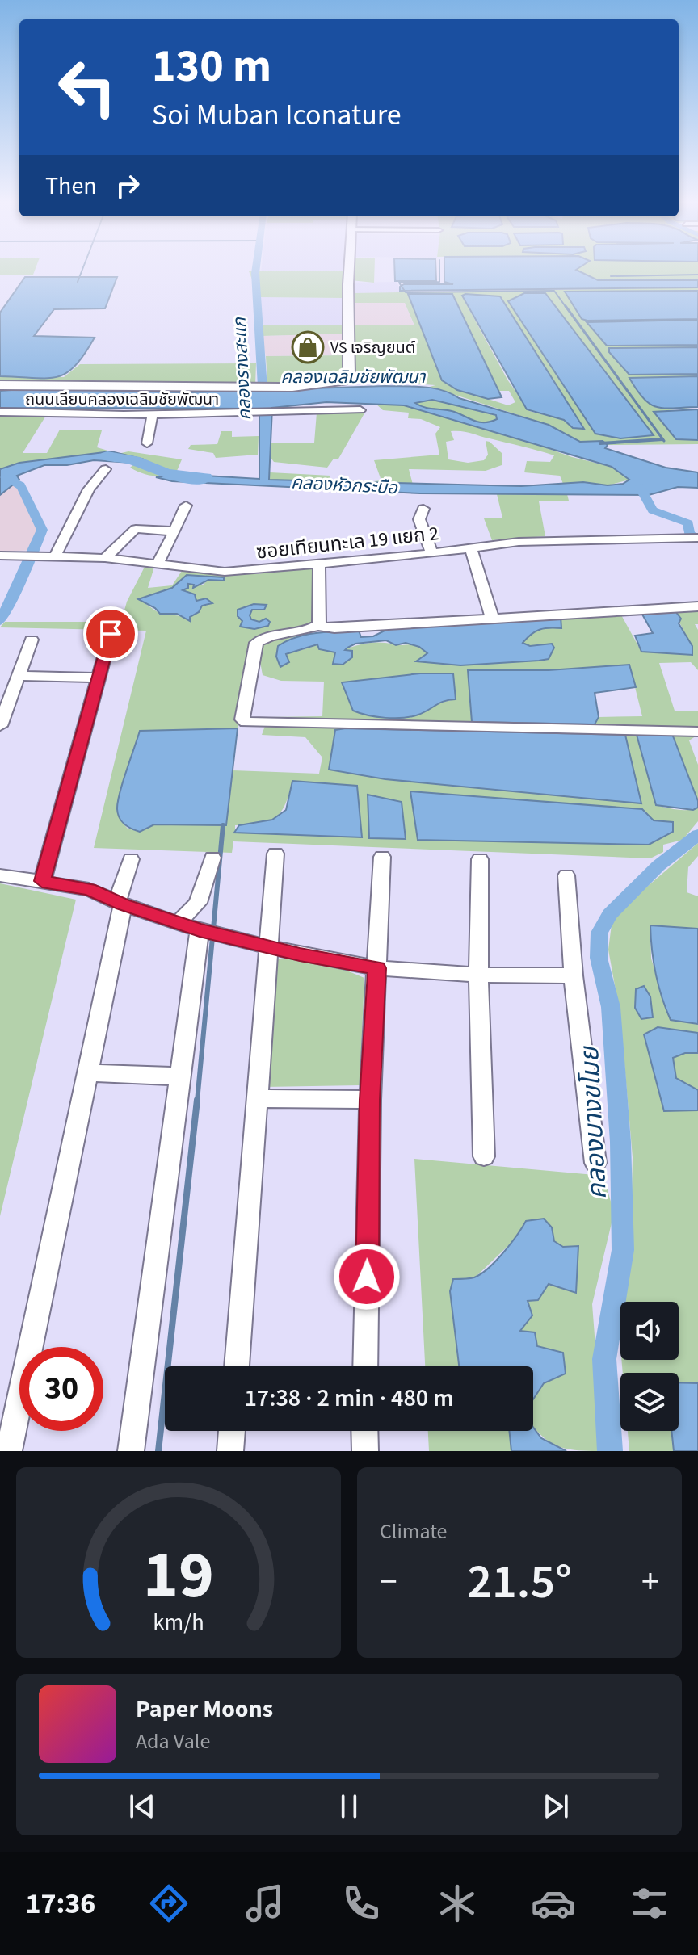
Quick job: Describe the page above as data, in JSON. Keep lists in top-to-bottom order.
{
  "streets": {
    "street": ["ถนนเลียบคลองเฉลิมชัยพัฒนา", "ซอยเทียนทะเล 19 แยก 2"]
  },
  "water": [
    "คลองรางสะแก",
    "คลองเฉลิมชัยพัฒนา",
    "คลองหัวกระบือ",
    "คลองบางขโมย"
  ],
  "places": {
    "shop": ["VS เจริญยนต์"]
  },
  "page": {
    "turn": ["130 m", "Soi Muban Iconature"],
    "then": "Then",
    "limit": "30",
    "trip": "17:38 · 2 min · 480 m",
    "tile": "Climate",
    "heat": ["−", "21.5°", "+"],
    "song": ["Paper Moons", "Ada Vale"],
    "tabs": "17:36",
    "gauge": ["19", "km/h"]
  }
}
